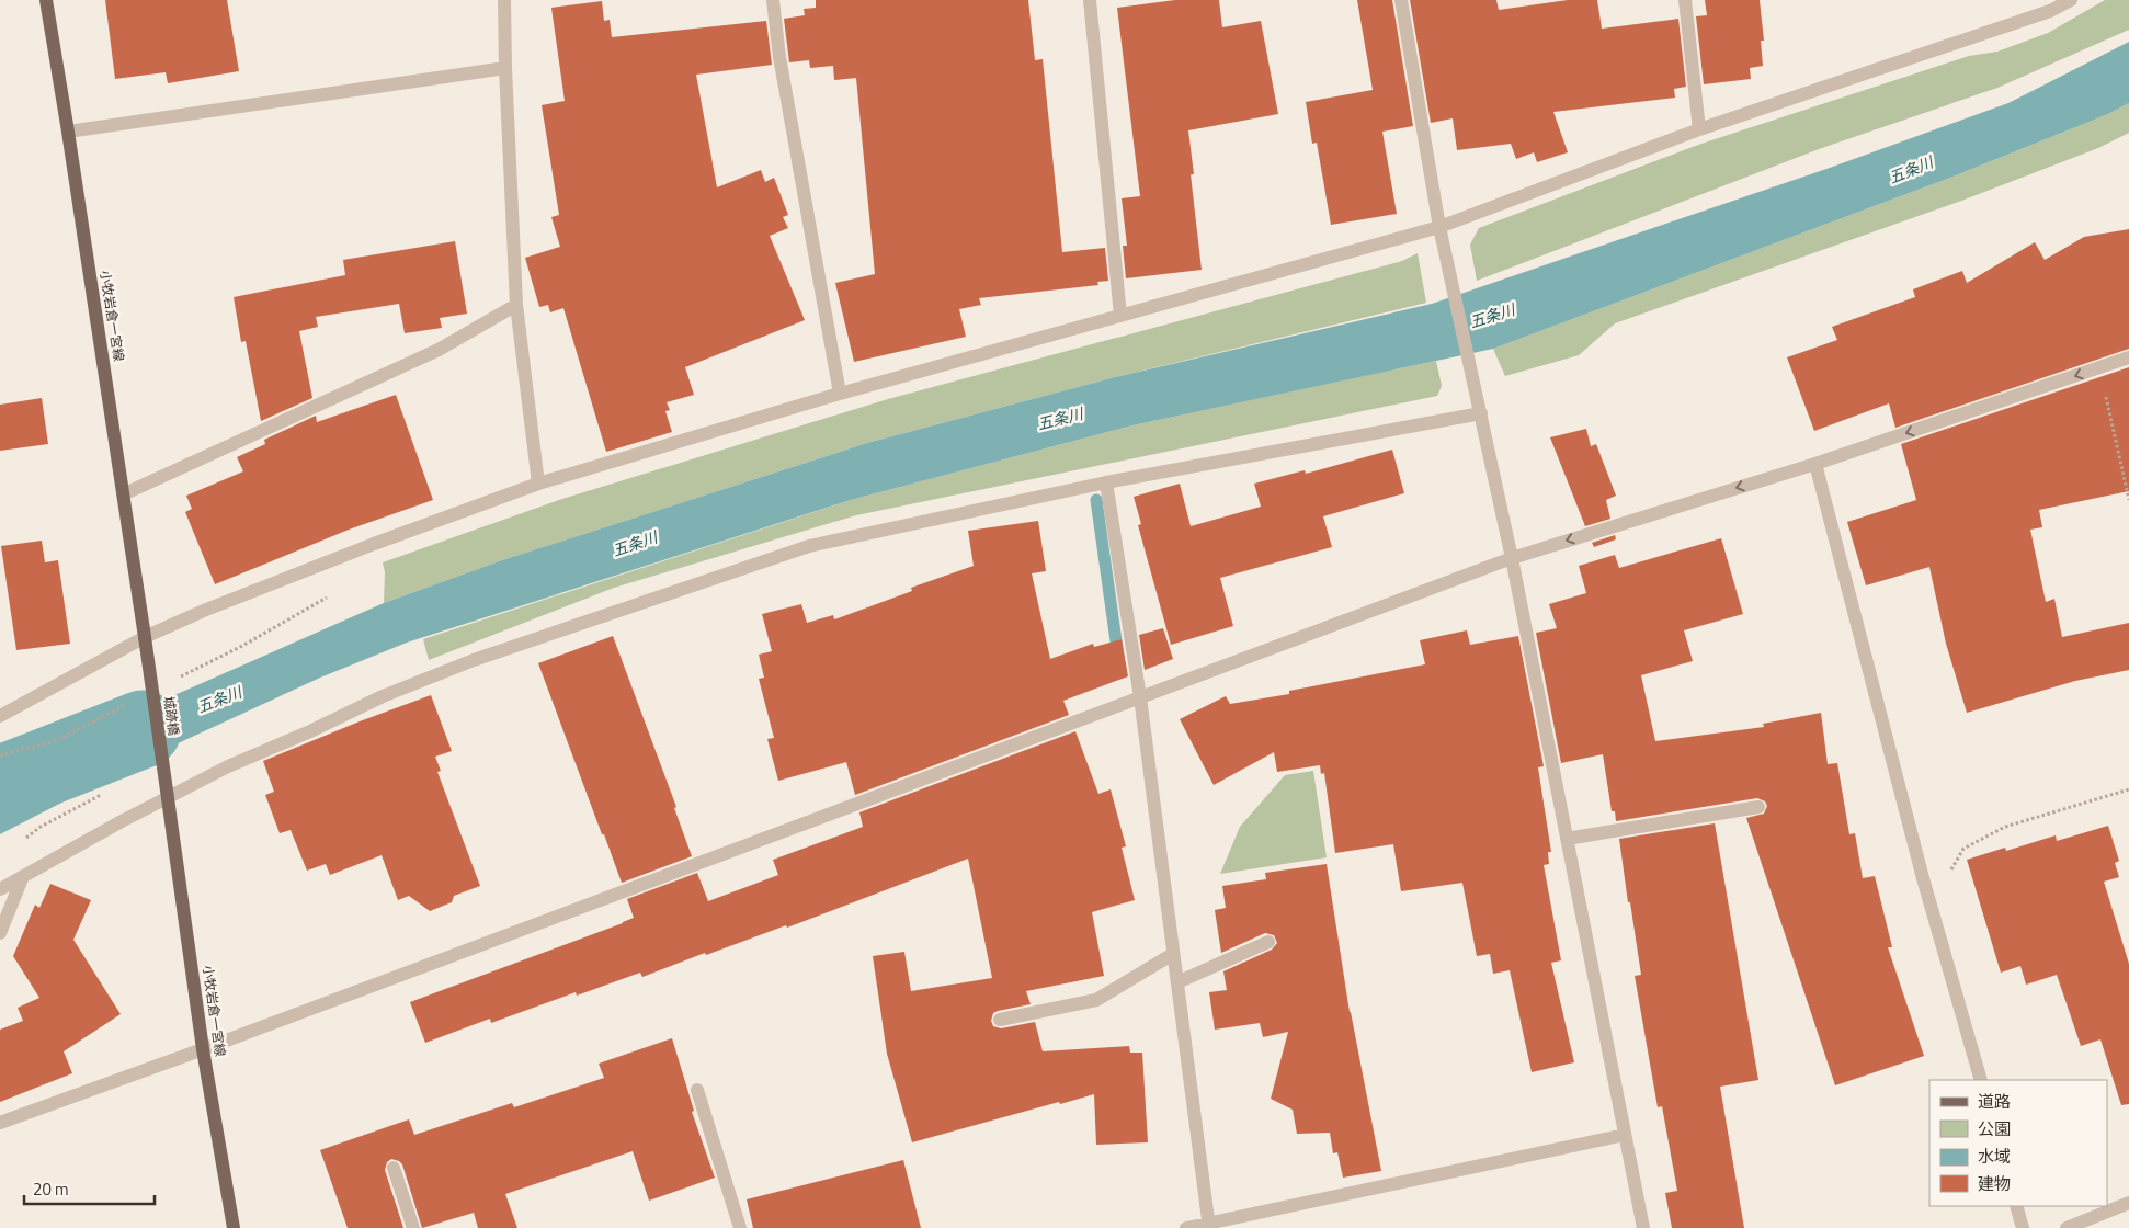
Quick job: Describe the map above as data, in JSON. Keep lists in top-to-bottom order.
{
  "streets": {
    "main road": ["小牧岩倉一宮線", "城跡橋"]
  },
  "crossings": [
    ["小牧岩倉一宮線", "城跡橋"]
  ],
  "water": ["五条川"],
  "legend": [
    "道路",
    "公園",
    "水域",
    "建物"
  ],
  "scale_bar": "20 m"
}
